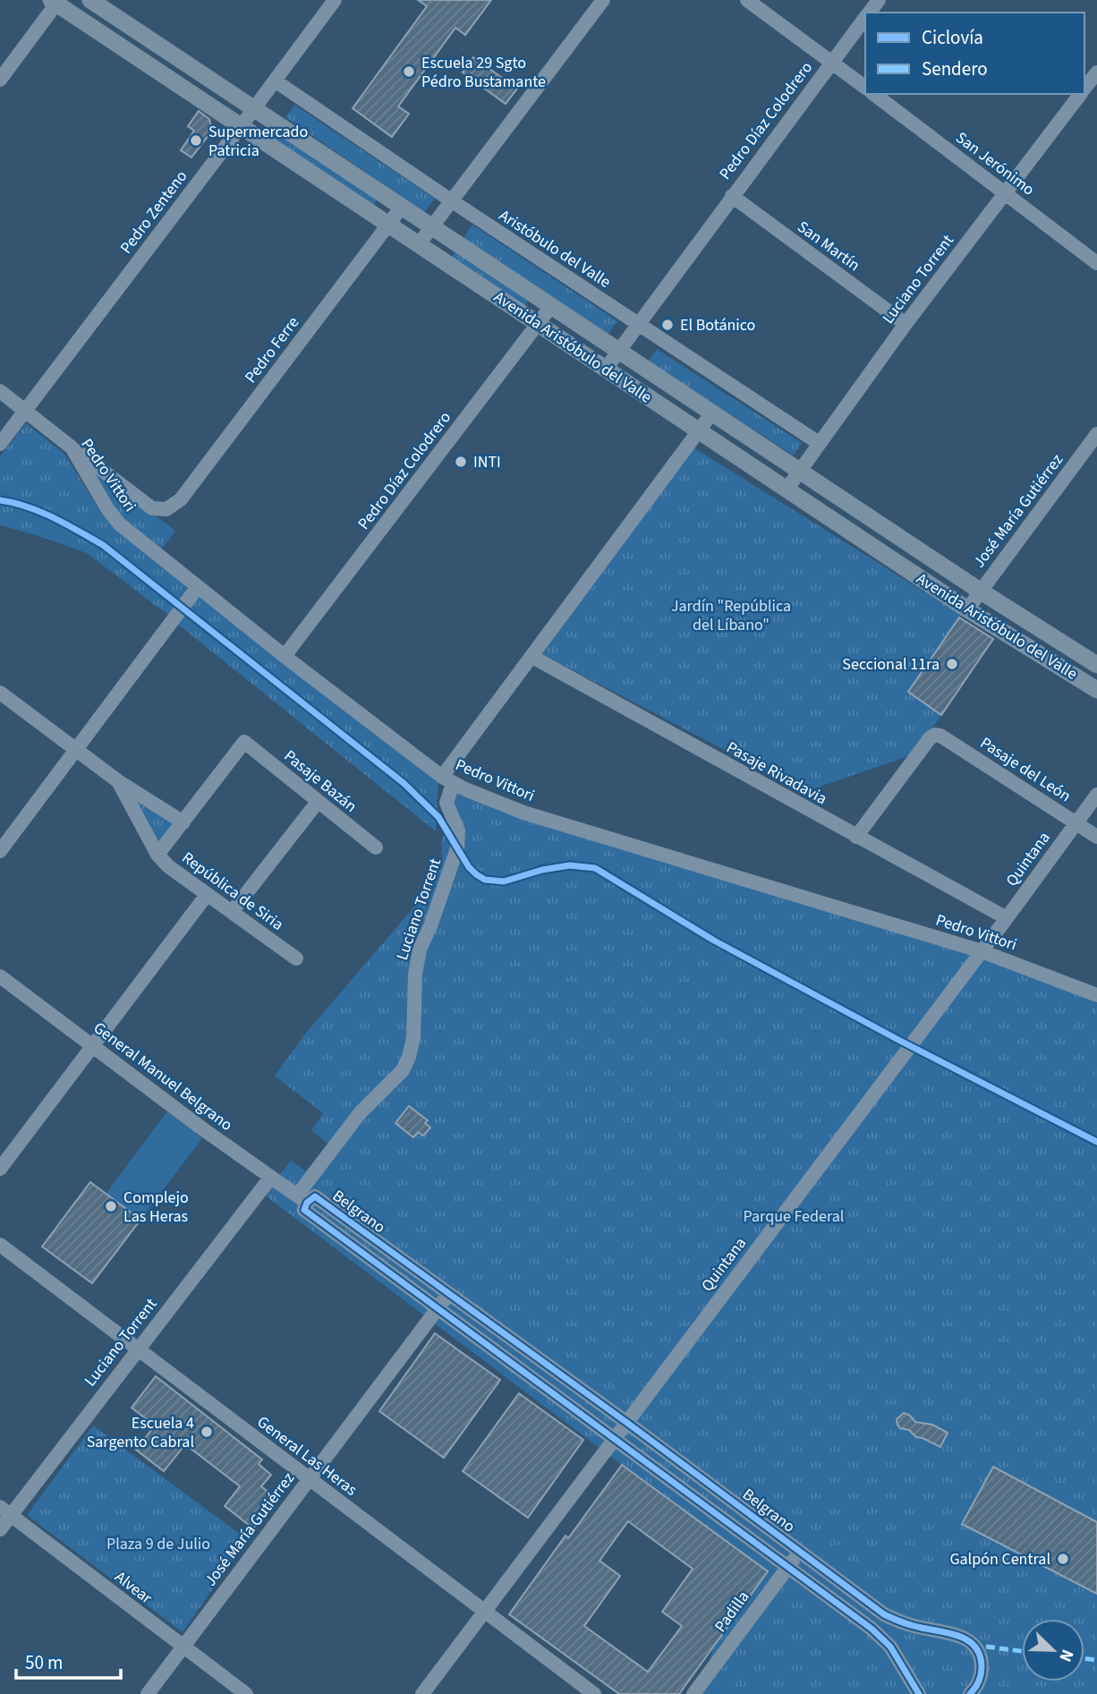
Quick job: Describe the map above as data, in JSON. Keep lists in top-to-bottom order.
{
  "streets": {
    "main road": ["Avenida Aristóbulo del Valle"],
    "street": [
      "Pedro Díaz Colodrero",
      "San Jerónimo",
      "Pedro Zenteno",
      "San Martín",
      "Aristóbulo del Valle",
      "Luciano Torrent",
      "Pedro Ferre",
      "Pedro Vittori",
      "José María Gutiérrez",
      "Pasaje del León",
      "Pasaje Rivadavia",
      "Pasaje Bazán",
      "Quintana",
      "República de Siria",
      "General Manuel Belgrano",
      "Belgrano",
      "General Las Heras",
      "Alvear",
      "Padilla"
    ]
  },
  "crossings": [
    ["Pedro Díaz Colodrero", "San Martín"],
    ["Pedro Díaz Colodrero", "Aristóbulo del Valle"],
    ["Pedro Díaz Colodrero", "Avenida Aristóbulo del Valle"],
    ["Pedro Díaz Colodrero", "Pedro Vittori"],
    ["San Jerónimo", "Luciano Torrent"],
    ["Pedro Zenteno", "Aristóbulo del Valle"],
    ["Pedro Zenteno", "Avenida Aristóbulo del Valle"],
    ["Pedro Zenteno", "Pedro Vittori"],
    ["San Martín", "Luciano Torrent"],
    ["Aristóbulo del Valle", "Luciano Torrent"],
    ["Luciano Torrent", "Avenida Aristóbulo del Valle"],
    ["Luciano Torrent", "Pedro Vittori"],
    ["Luciano Torrent", "General Manuel Belgrano"],
    ["Luciano Torrent", "Belgrano"],
    ["Luciano Torrent", "General Las Heras"],
    ["Luciano Torrent", "Alvear"],
    ["Avenida Aristóbulo del Valle", "Pedro Ferre"],
    ["Avenida Aristóbulo del Valle", "José María Gutiérrez"],
    ["Pedro Ferre", "Pedro Vittori"],
    ["Pedro Vittori", "Quintana"],
    ["José María Gutiérrez", "Belgrano"],
    ["José María Gutiérrez", "General Las Heras"],
    ["José María Gutiérrez", "Alvear"],
    ["Pasaje del León", "Pasaje Rivadavia"],
    ["Pasaje del León", "Quintana"],
    ["Pasaje Rivadavia", "Quintana"],
    ["Pasaje Bazán", "República de Siria"],
    ["Quintana", "Belgrano"],
    ["Quintana", "General Las Heras"],
    ["General Manuel Belgrano", "Belgrano"],
    ["Belgrano", "Padilla"]
  ],
  "parks": ["Jardín \"República del Líbano\"", "Parque Federal", "Plaza 9 de Julio"],
  "places": [
    "Escuela 29 Sgto Pédro Bustamante",
    "Supermercado Patricia",
    "El Botánico",
    "INTI",
    "Seccional 11ra",
    "Complejo Las Heras",
    "Escuela 4 Sargento Cabral",
    "Galpón Central"
  ],
  "legend": ["Ciclovía", "Sendero"],
  "scale_bar": "50 m",
  "north": "bottom right"
}
